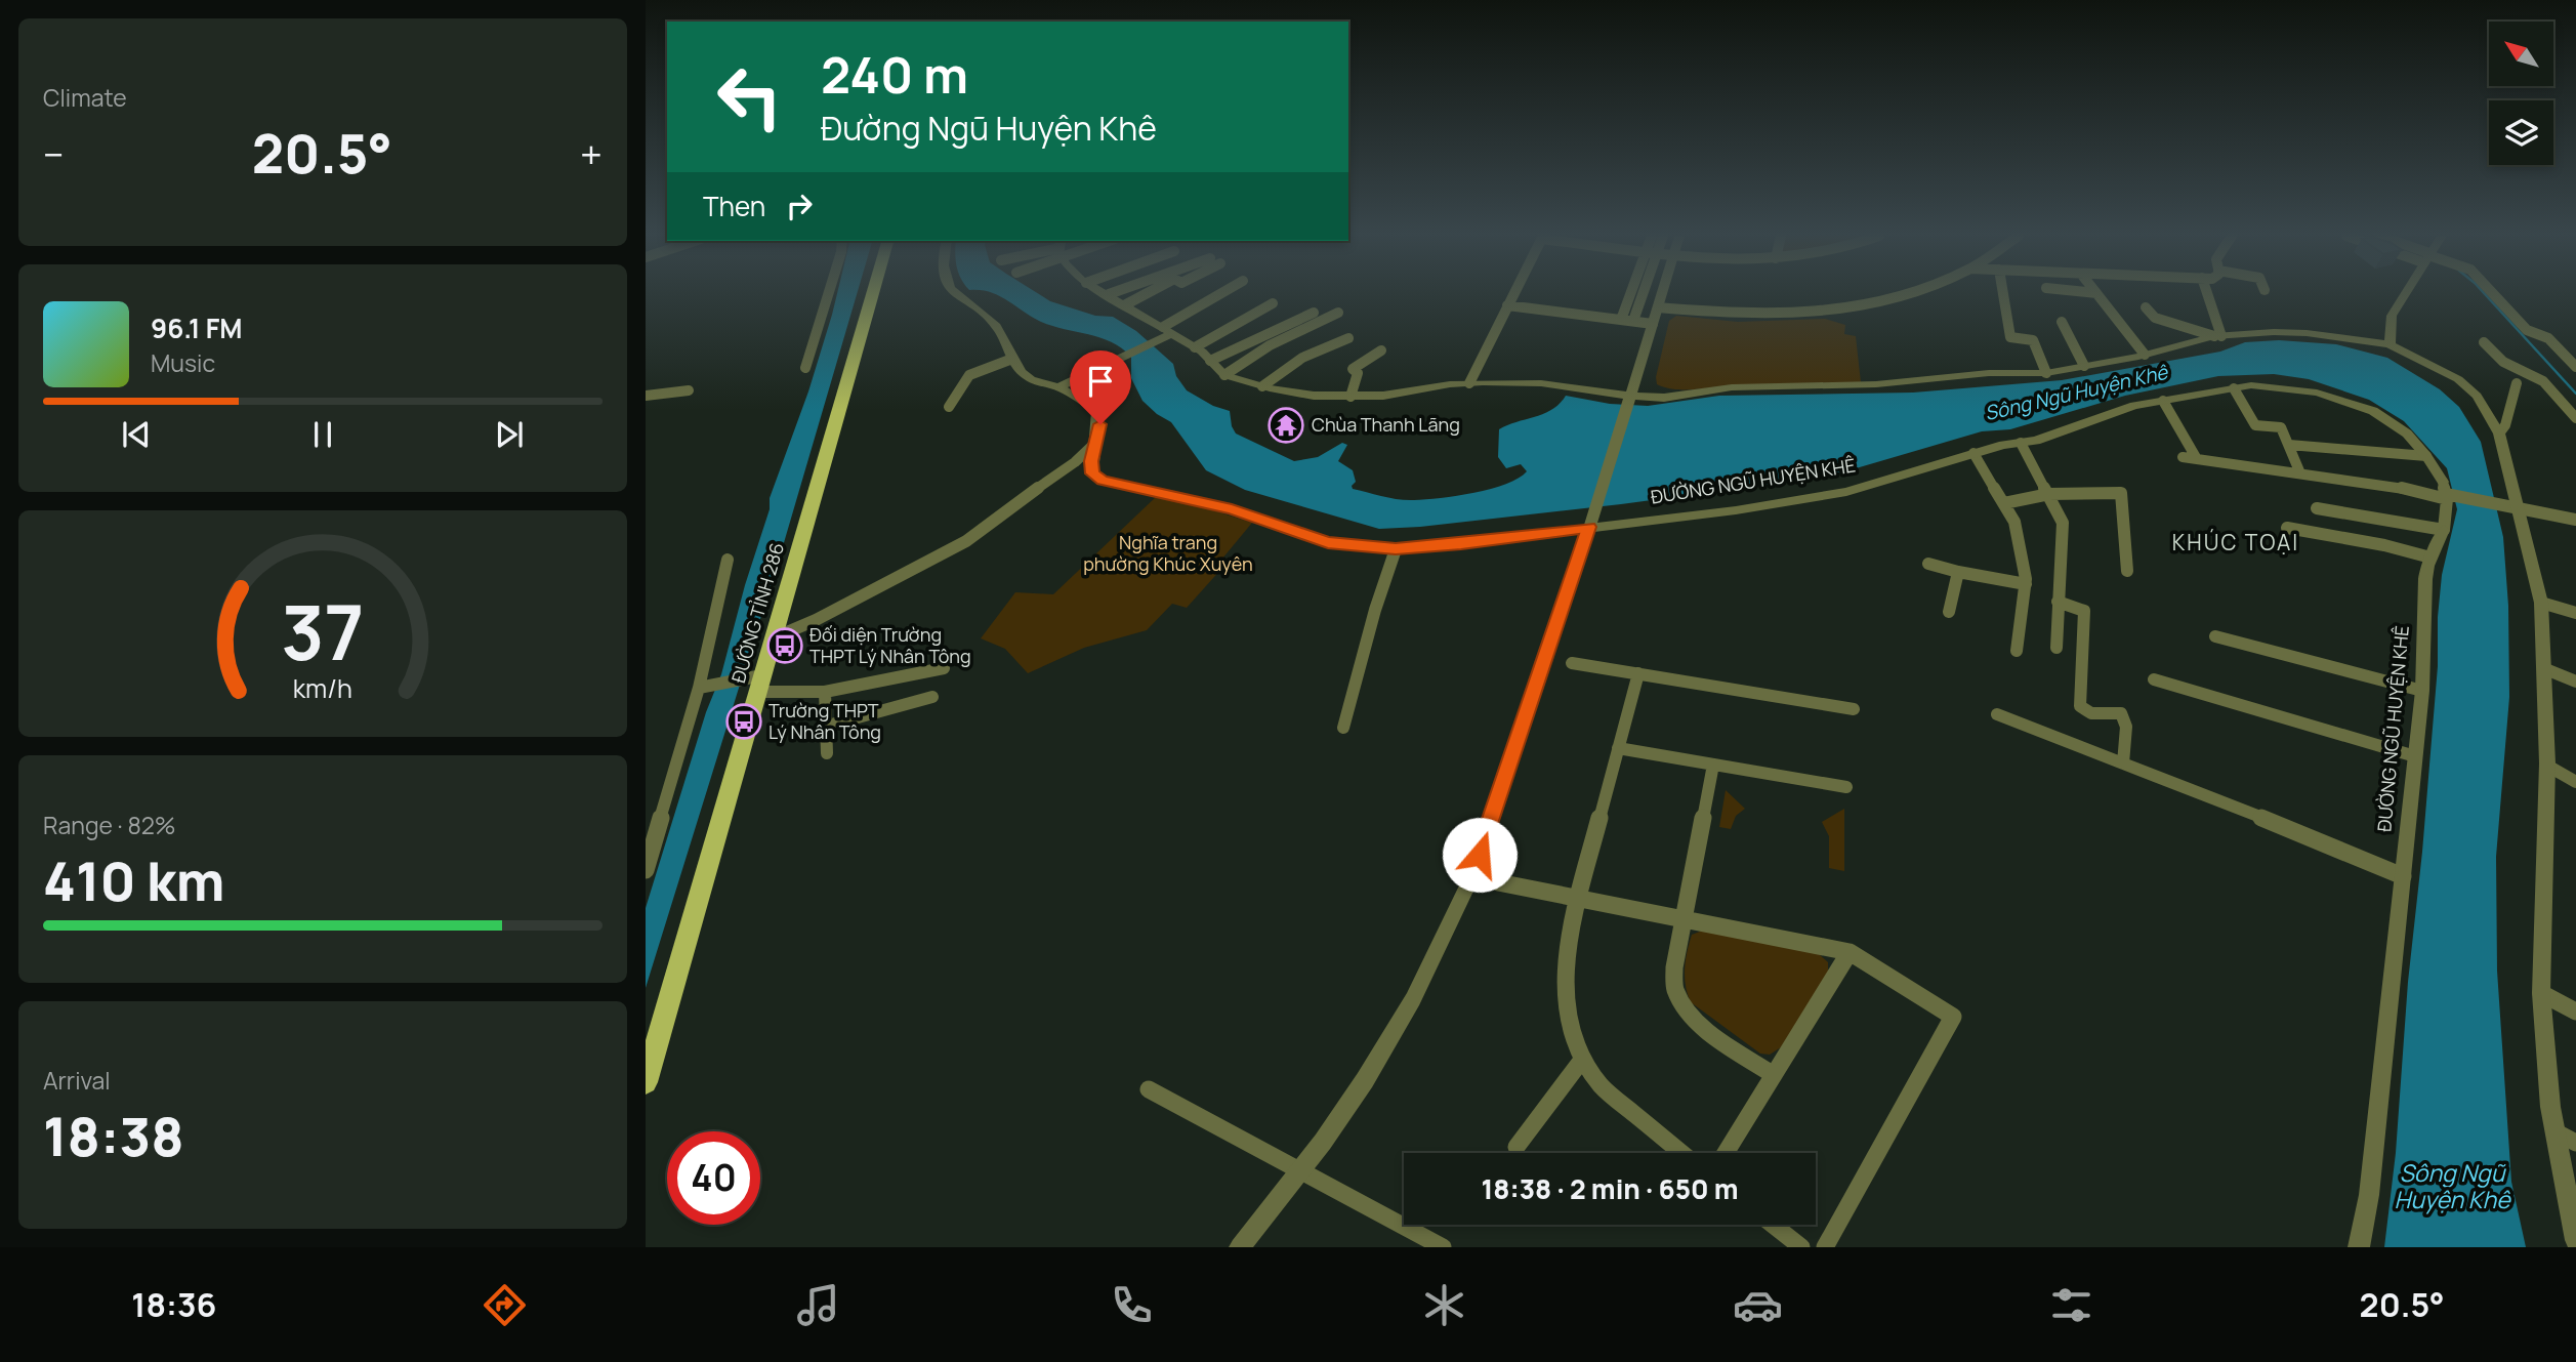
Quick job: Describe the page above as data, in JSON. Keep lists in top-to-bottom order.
{
  "streets": {
    "main road": ["ĐƯỜNG TỈNH 286"],
    "street": ["ĐƯỜNG NGŨ HUYỆN KHÊ"]
  },
  "districts": ["KHÚC TOẠI"],
  "water": ["Sông Ngũ Huyện Khê"],
  "parks": ["Nghĩa trang phường Khúc Xuyên"],
  "places": {
    "temple": ["Chùa Thanh Lãng"],
    "bus stop": ["Đối diện Trường THPT Lý Nhân Tông", "Trường THPT Lý Nhân Tông"]
  },
  "north": "top left",
  "page": {
    "tile": [
      "Climate",
      ["Range · 82%", "410 km"],
      ["Arrival", "18:38"]
    ],
    "turn": ["240 m", "Đường Ngũ Huyện Khê"],
    "heat": ["−", "20.5°", "+"],
    "then": "Then",
    "song": ["96.1 FM", "Music"],
    "limit": "40",
    "trip": "18:38 · 2 min · 650 m",
    "tabs": ["18:36", "20.5°"],
    "gauge": ["37", "km/h"]
  }
}
